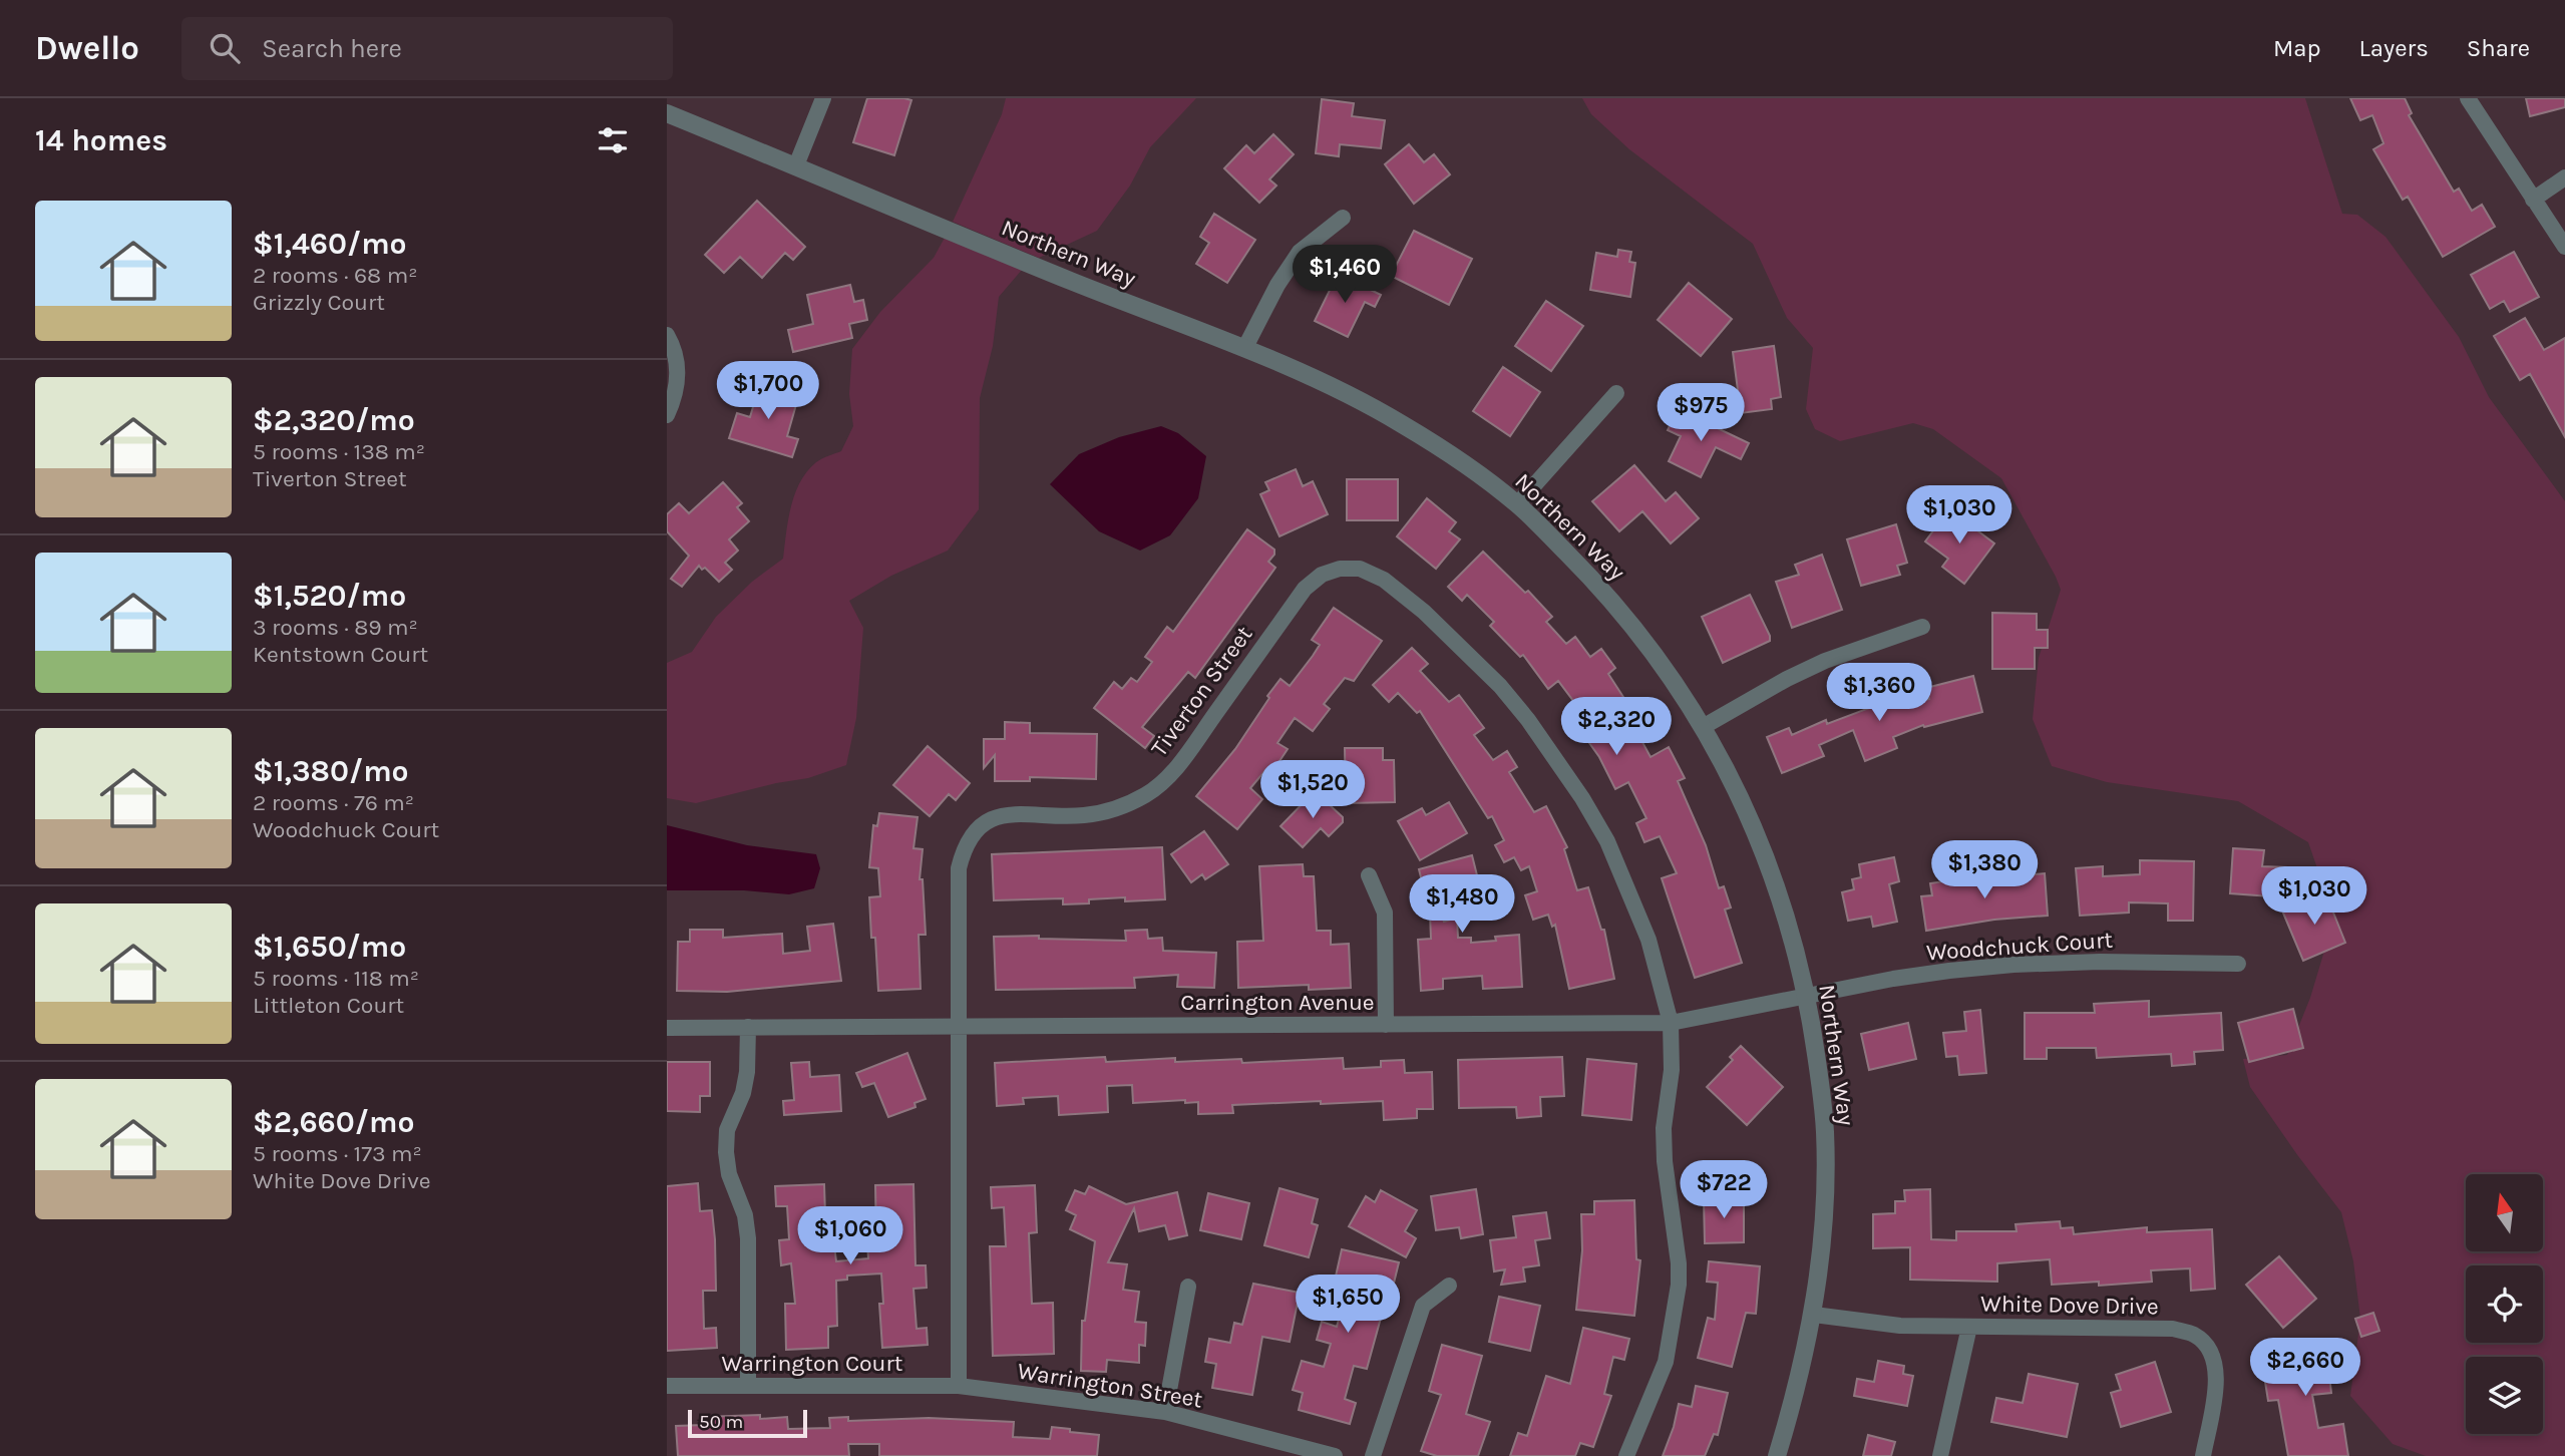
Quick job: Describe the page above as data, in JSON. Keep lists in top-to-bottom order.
{
  "streets": {
    "street": [
      "Northern Way",
      "Tiverton Street",
      "Woodchuck Court",
      "Carrington Avenue",
      "White Dove Drive",
      "Warrington Court",
      "Warrington Street"
    ]
  },
  "crossings": [
    ["Northern Way", "Woodchuck Court"],
    ["Northern Way", "Carrington Avenue"],
    ["Northern Way", "White Dove Drive"],
    ["Tiverton Street", "Carrington Avenue"],
    ["Tiverton Street", "Warrington Court"],
    ["Tiverton Street", "Warrington Street"],
    ["Woodchuck Court", "Carrington Avenue"],
    ["Warrington Court", "Warrington Street"]
  ],
  "scale_bar": "50 m",
  "north": "top",
  "page": {
    "header": "Dwello",
    "search": "Search here",
    "nav": ["Map", "Layers", "Share"],
    "heading": "14 homes",
    "list": [
      {
        "name": "$1,460/mo",
        "note": "2 rooms · 68 m² · Grizzly Court"
      },
      {
        "name": "$2,320/mo",
        "note": "5 rooms · 138 m² · Tiverton Street"
      },
      {
        "name": "$1,520/mo",
        "note": "3 rooms · 89 m² · Kentstown Court"
      },
      {
        "name": "$1,380/mo",
        "note": "2 rooms · 76 m² · Woodchuck Court"
      },
      {
        "name": "$1,650/mo",
        "note": "5 rooms · 118 m² · Littleton Court"
      },
      {
        "name": "$2,660/mo",
        "note": "5 rooms · 173 m² · White Dove Drive"
      }
    ],
    "price": [
      "$1,460",
      "$1,700",
      "$975",
      "$1,030",
      "$1,360",
      "$2,320",
      "$1,520",
      "$1,380",
      "$1,030",
      "$1,480",
      "$722",
      "$1,060",
      "$1,650",
      "$2,660"
    ],
    "scale": "50 m"
  }
}
